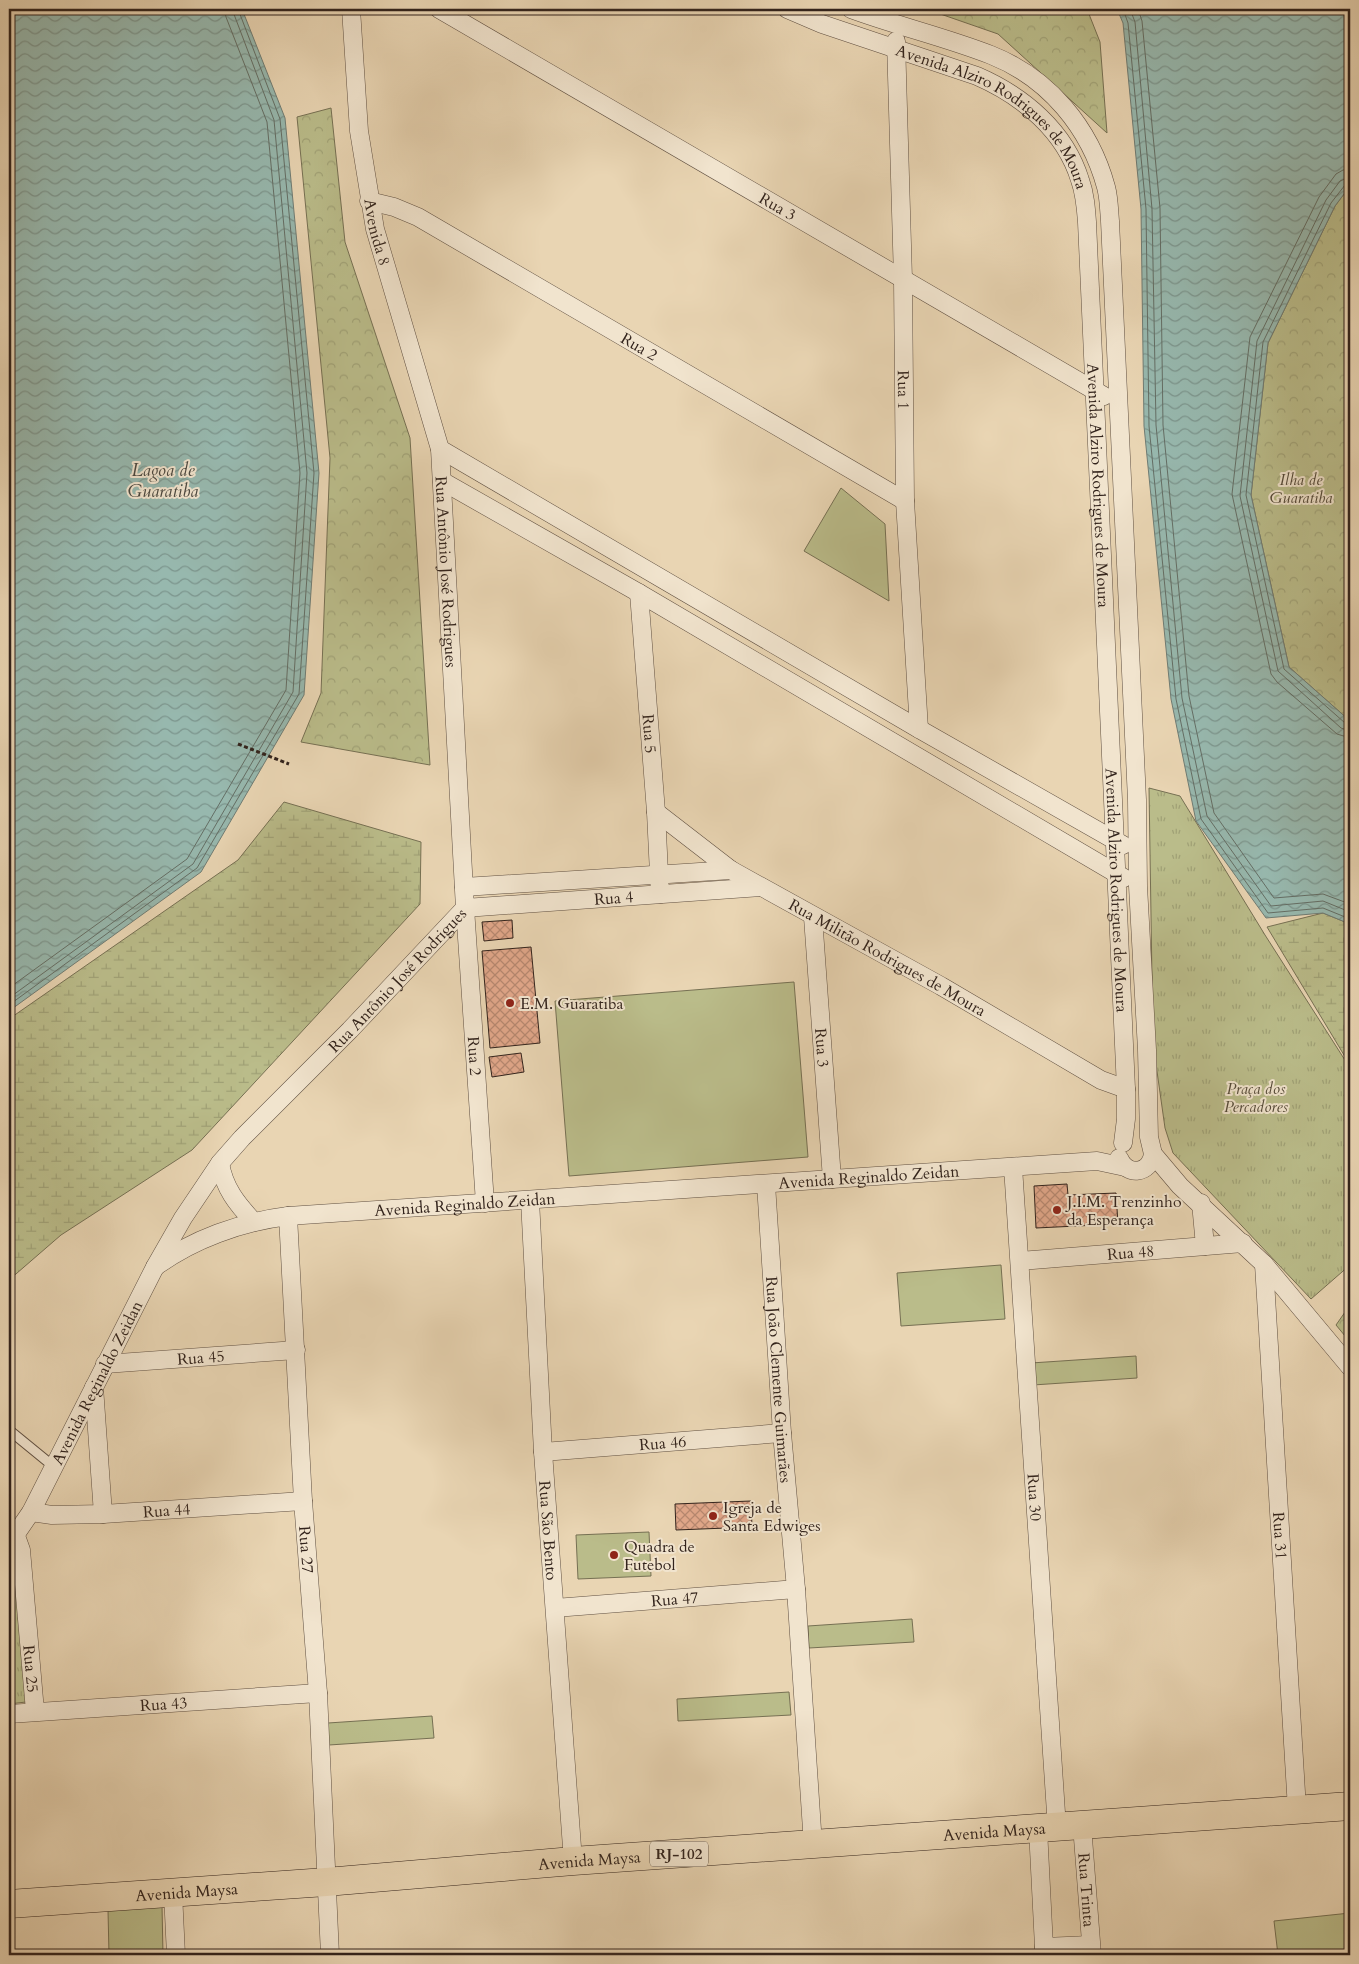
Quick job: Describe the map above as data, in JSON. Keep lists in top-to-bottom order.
{
  "streets": {
    "main road": ["Avenida Maysa", "RJ-102"],
    "street": [
      "Avenida Alziro Rodrigues de Moura",
      "Rua 3",
      "Avenida 8",
      "Rua 2",
      "Rua 1",
      "Rua Antônio José Rodrigues",
      "Rua 5",
      "Rua 4",
      "Rua Militão Rodrigues de Moura",
      "Avenida Reginaldo Zeidan",
      "Rua 48",
      "Rua 45",
      "Rua João Clemente Guimarães",
      "Rua 46",
      "Rua 30",
      "Rua 44",
      "Rua São Bento",
      "Rua 31",
      "Rua 27",
      "Rua 47",
      "Rua 25",
      "Rua 43",
      "Rua Trinta"
    ]
  },
  "crossings": [
    ["Avenida Alziro Rodrigues de Moura", "Rua 3"],
    ["Avenida Alziro Rodrigues de Moura", "Rua 1"],
    ["Avenida Alziro Rodrigues de Moura", "Rua Militão Rodrigues de Moura"],
    ["Avenida Alziro Rodrigues de Moura", "Avenida Reginaldo Zeidan"],
    ["Rua 3", "Rua 1"],
    ["Rua 3", "Rua Militão Rodrigues de Moura"],
    ["Rua 3", "Avenida Reginaldo Zeidan"],
    ["Avenida 8", "Rua 2"],
    ["Avenida 8", "Rua Antônio José Rodrigues"],
    ["Rua 2", "Rua 1"],
    ["Rua 2", "Rua Antônio José Rodrigues"],
    ["Rua 2", "Rua 4"],
    ["Rua 2", "Avenida Reginaldo Zeidan"],
    ["Rua Antônio José Rodrigues", "Rua 4"],
    ["Rua Antônio José Rodrigues", "Avenida Reginaldo Zeidan"],
    ["Rua 5", "Rua 4"],
    ["Rua 5", "Rua Militão Rodrigues de Moura"],
    ["Rua 4", "Rua Militão Rodrigues de Moura"],
    ["Avenida Reginaldo Zeidan", "Rua 48"],
    ["Avenida Reginaldo Zeidan", "Rua 45"],
    ["Avenida Reginaldo Zeidan", "Rua João Clemente Guimarães"],
    ["Avenida Reginaldo Zeidan", "Rua 30"],
    ["Avenida Reginaldo Zeidan", "Rua 44"],
    ["Avenida Reginaldo Zeidan", "Rua São Bento"],
    ["Avenida Reginaldo Zeidan", "Rua 31"],
    ["Avenida Reginaldo Zeidan", "Rua 27"],
    ["Avenida Reginaldo Zeidan", "Rua 25"],
    ["Rua 48", "Rua 30"],
    ["Rua 45", "Rua 27"],
    ["Rua João Clemente Guimarães", "Rua 46"],
    ["Rua João Clemente Guimarães", "Rua 47"],
    ["Rua João Clemente Guimarães", "Avenida Maysa"],
    ["Rua 46", "Rua São Bento"],
    ["Rua 30", "Avenida Maysa"],
    ["Rua 30", "Rua Trinta"],
    ["Rua 44", "Rua 27"],
    ["Rua São Bento", "Rua 47"],
    ["Rua São Bento", "Avenida Maysa"],
    ["Rua 31", "Avenida Maysa"],
    ["Rua 27", "Rua 43"],
    ["Rua 27", "Avenida Maysa"],
    ["Rua 25", "Rua 43"],
    ["Avenida Maysa", "Rua Trinta"]
  ],
  "water": ["Lagoa de Guaratiba"],
  "parks": ["Ilha de Guaratiba", "Praça dos Percadores"],
  "places": [
    "E.M. Guaratiba",
    "J.I.M. Trenzinho da Esperança",
    "Igreja de Santa Edwiges",
    "Quadra de Futebol"
  ]
}
